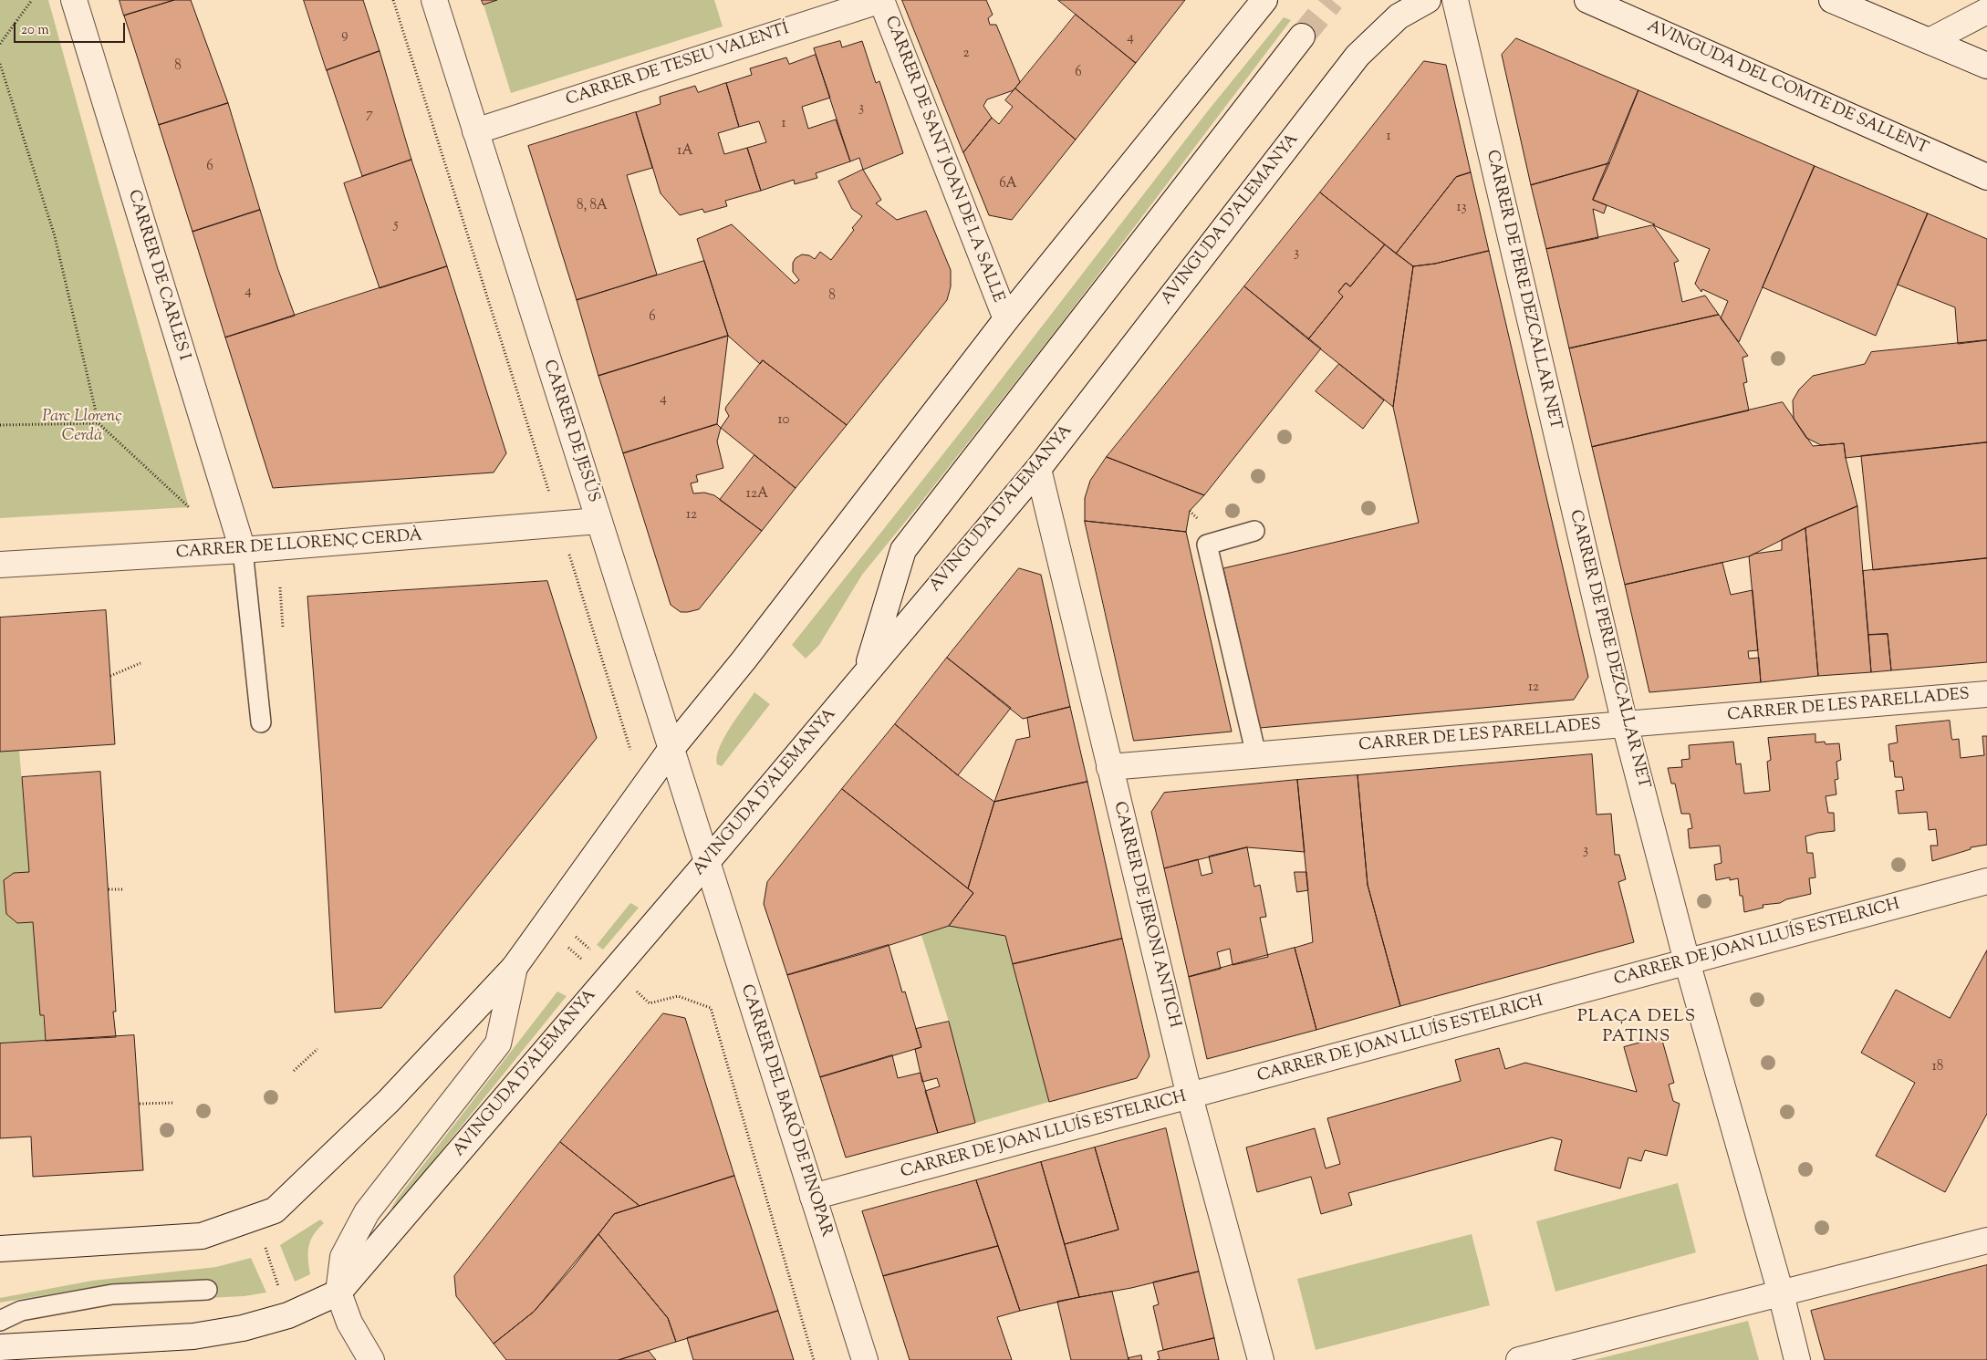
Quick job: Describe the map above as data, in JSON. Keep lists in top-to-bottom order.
{
  "streets": {
    "street": [
      "CARRER DE TESEU VALENTÍ",
      "AVINGUDA DEL COMTE DE SALLENT",
      "CARRER DE SANT JOAN DE LA SALLE",
      "AVINGUDA D'ALEMANYA",
      "CARRER DE CARLES I",
      "CARRER DE PERE DEZCALLAR NET",
      "CARRER DE JESÚS",
      "CARRER DE LLORENÇ CERDÀ",
      "CARRER DE LES PARELLADES",
      "CARRER DE JERONI ANTICH",
      "CARRER DE JOAN LLUÍS ESTELRICH",
      "CARRER DEL BARÓ DE PINOPAR"
    ]
  },
  "crossings": [
    ["CARRER DE TESEU VALENTÍ", "CARRER DE SANT JOAN DE LA SALLE"],
    ["CARRER DE TESEU VALENTÍ", "CARRER DE JESÚS"],
    ["AVINGUDA D'ALEMANYA", "CARRER DE JESÚS"],
    ["AVINGUDA D'ALEMANYA", "CARRER DE JERONI ANTICH"],
    ["AVINGUDA D'ALEMANYA", "CARRER DEL BARÓ DE PINOPAR"],
    ["CARRER DE CARLES I", "CARRER DE LLORENÇ CERDÀ"],
    ["CARRER DE PERE DEZCALLAR NET", "CARRER DE LES PARELLADES"],
    ["CARRER DE PERE DEZCALLAR NET", "CARRER DE JOAN LLUÍS ESTELRICH"],
    ["CARRER DE JESÚS", "CARRER DE LLORENÇ CERDÀ"],
    ["CARRER DE JESÚS", "CARRER DEL BARÓ DE PINOPAR"],
    ["CARRER DE LES PARELLADES", "CARRER DE JERONI ANTICH"],
    ["CARRER DE JERONI ANTICH", "CARRER DE JOAN LLUÍS ESTELRICH"],
    ["CARRER DE JOAN LLUÍS ESTELRICH", "CARRER DEL BARÓ DE PINOPAR"]
  ],
  "districts": ["PLAÇA DELS PATINS"],
  "parks": ["Parc Llorenç Cerdà"],
  "house_numbers": [
    "9",
    "4",
    "2",
    "8",
    "6",
    "3",
    "7",
    "1",
    "1",
    "1A",
    "6",
    "6A",
    "8, 8A",
    "13",
    "5",
    "3",
    "4",
    "8",
    "6",
    "4",
    "10",
    "12A",
    "12",
    "12",
    "3",
    "18"
  ],
  "scale_bar": "20 m"
}
